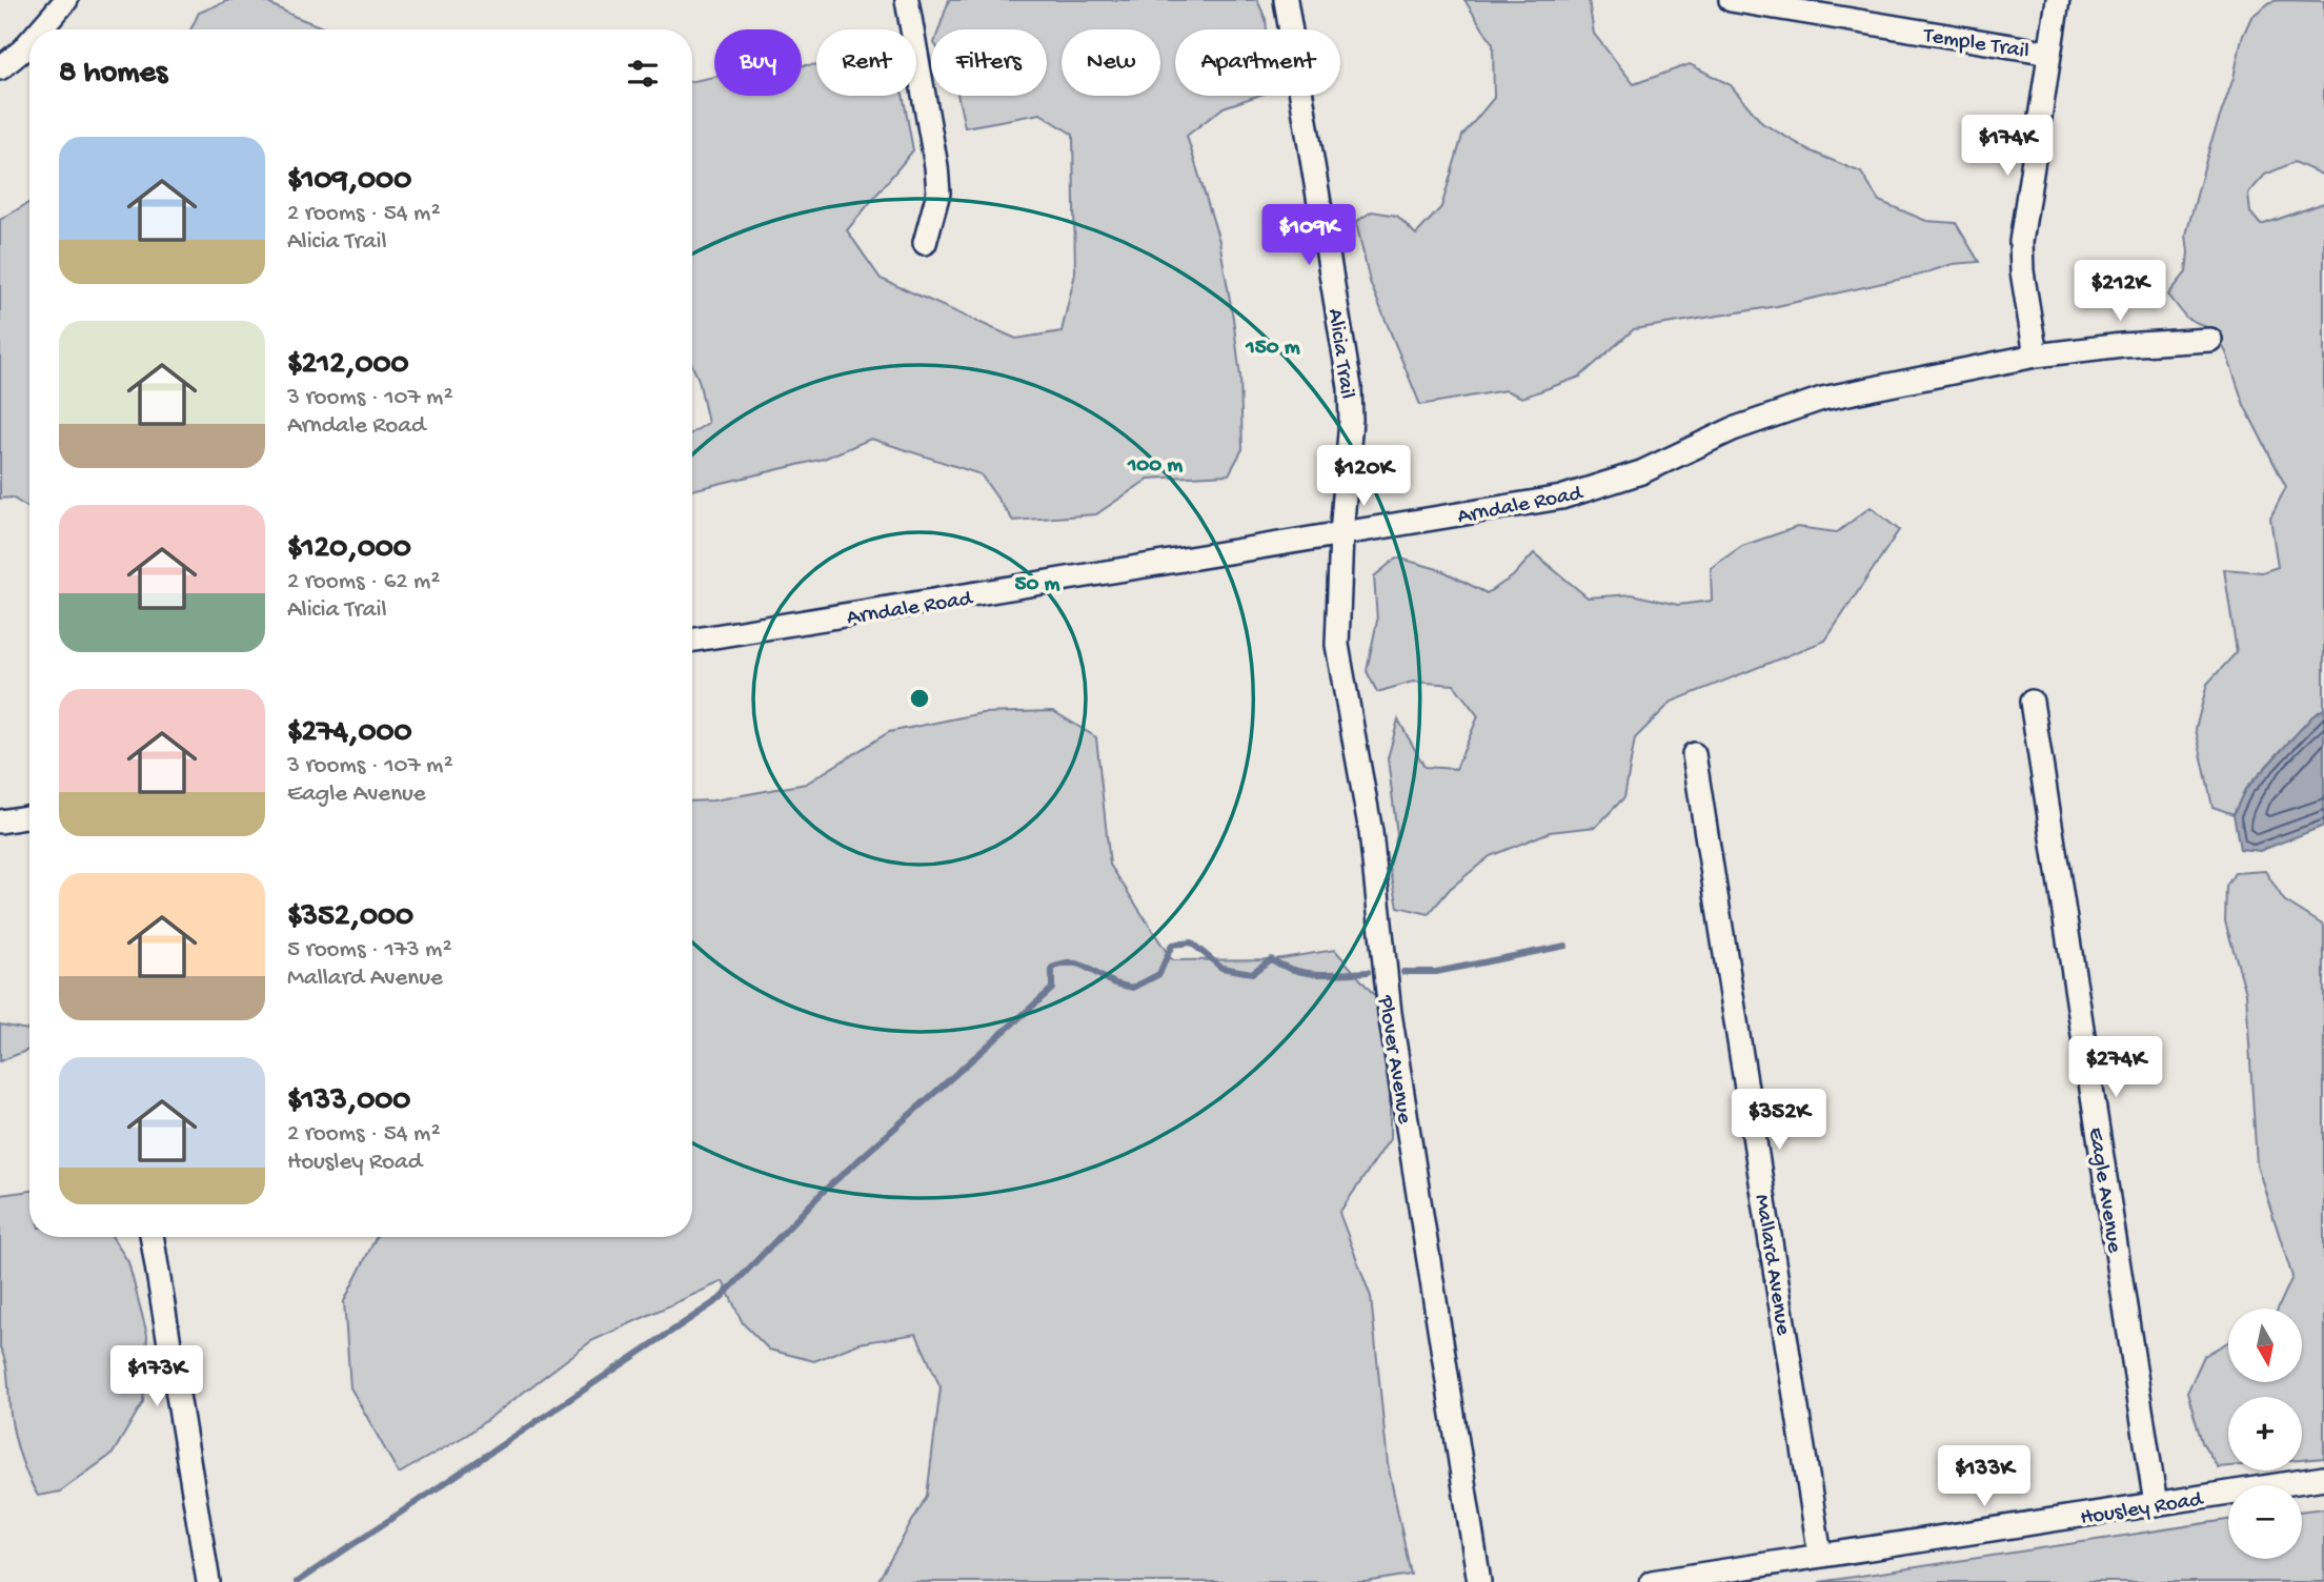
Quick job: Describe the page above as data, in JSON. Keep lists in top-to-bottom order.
{
  "streets": {
    "street": [
      "Temple Trail",
      "Alicia Trail",
      "Arndale Road",
      "Plover Avenue",
      "Eagle Avenue",
      "Mallard Avenue",
      "Housley Road"
    ]
  },
  "crossings": [
    ["Alicia Trail", "Arndale Road"],
    ["Alicia Trail", "Plover Avenue"],
    ["Arndale Road", "Plover Avenue"],
    ["Eagle Avenue", "Housley Road"],
    ["Mallard Avenue", "Housley Road"]
  ],
  "north": "bottom",
  "page": {
    "chip": [
      "Buy",
      "Rent",
      "Filters",
      "New",
      "Apartment"
    ],
    "heading": "8 homes",
    "price": [
      "$174K",
      "$109K",
      "$212K",
      "$120K",
      "$274K",
      "$352K",
      "$173K",
      "$133K"
    ],
    "list": [
      {
        "name": "$109,000",
        "note": "2 rooms · 54 m² · Alicia Trail"
      },
      {
        "name": "$212,000",
        "note": "3 rooms · 107 m² · Arndale Road"
      },
      {
        "name": "$120,000",
        "note": "2 rooms · 62 m² · Alicia Trail"
      },
      {
        "name": "$274,000",
        "note": "3 rooms · 107 m² · Eagle Avenue"
      },
      {
        "name": "$352,000",
        "note": "5 rooms · 173 m² · Mallard Avenue"
      },
      {
        "name": "$133,000",
        "note": "2 rooms · 54 m² · Housley Road"
      }
    ],
    "map_buttons": ["+", "−"]
  },
  "rings": ["150 m", "100 m", "50 m"]
}
